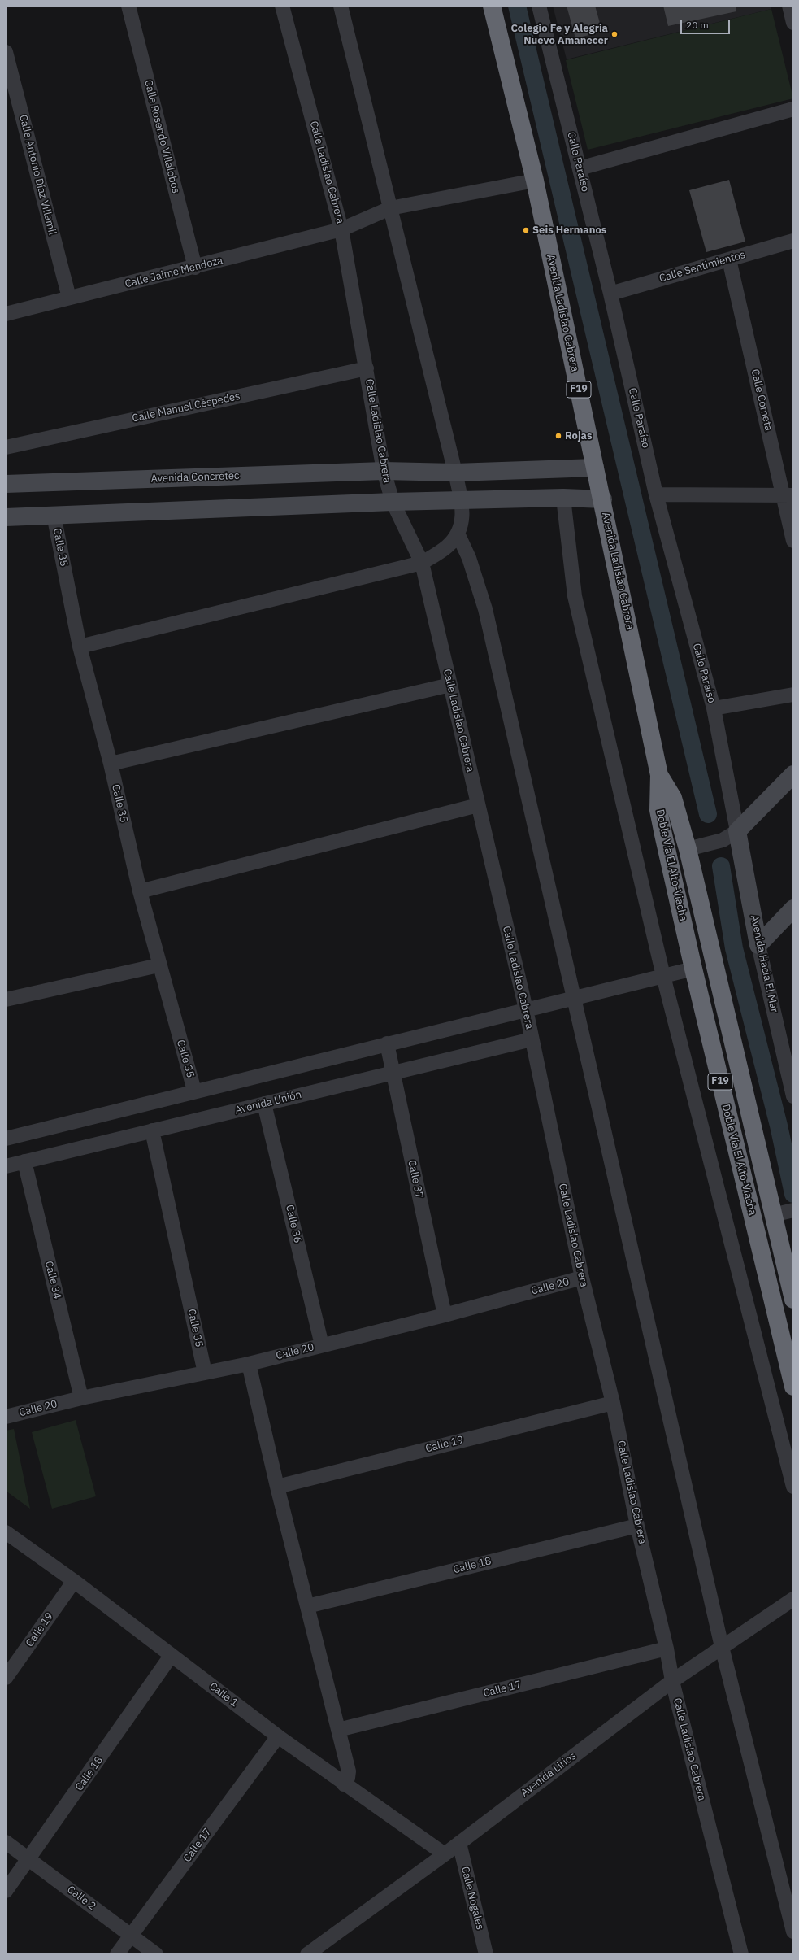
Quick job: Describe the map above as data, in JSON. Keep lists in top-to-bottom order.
{
  "streets": {
    "highway": ["Avenida Ladislao Cabrera", "F19", "Doble Vía El Alto-Viacha"],
    "street": [
      "Calle Rosendo Villalobos",
      "Calle Paraíso",
      "Calle Ladislao Cabrera",
      "Calle Antonio Díaz Villamil",
      "Calle Sentimientos",
      "Calle Jaime Mendoza",
      "Calle Cometa",
      "Calle Manuel Céspedes",
      "Avenida Concretec",
      "Calle 35",
      "Avenida Hacia El Mar",
      "Avenida Unión",
      "Calle 37",
      "Calle 36",
      "Calle 34",
      "Calle 20",
      "Calle 19",
      "Calle 18",
      "Calle 17",
      "Calle 1",
      "Avenida Lirios",
      "Calle 2",
      "Calle Nogales"
    ]
  },
  "crossings": [
    ["Calle Rosendo Villalobos", "Calle Jaime Mendoza"],
    ["Calle Paraíso", "Calle Sentimientos"],
    ["Calle Paraíso", "Avenida Hacia El Mar"],
    ["Calle Ladislao Cabrera", "Calle Jaime Mendoza"],
    ["Calle Ladislao Cabrera", "Calle Manuel Céspedes"],
    ["Calle Ladislao Cabrera", "Avenida Concretec"],
    ["Calle Ladislao Cabrera", "Avenida Unión"],
    ["Calle Ladislao Cabrera", "Calle 20"],
    ["Calle Ladislao Cabrera", "Calle 19"],
    ["Calle Ladislao Cabrera", "Calle 18"],
    ["Calle Ladislao Cabrera", "Calle 17"],
    ["Calle Ladislao Cabrera", "Avenida Lirios"],
    ["Calle Antonio Díaz Villamil", "Calle Jaime Mendoza"],
    ["Calle Sentimientos", "Calle Cometa"],
    ["Calle Jaime Mendoza", "Avenida Ladislao Cabrera"],
    ["Avenida Ladislao Cabrera", "Avenida Concretec"],
    ["Avenida Ladislao Cabrera", "Doble Vía El Alto-Viacha"],
    ["Calle 35", "Avenida Unión"],
    ["Calle 35", "Calle 20"],
    ["Avenida Unión", "Calle 37"],
    ["Avenida Unión", "Calle 36"],
    ["Avenida Unión", "Calle 34"],
    ["Calle 37", "Calle 20"],
    ["Calle 36", "Calle 20"],
    ["Calle 34", "Calle 20"],
    ["Calle 19", "Calle 1"],
    ["Calle 18", "Calle 1"],
    ["Calle 18", "Calle 2"],
    ["Calle 17", "Calle 1"],
    ["Calle 17", "Calle 2"],
    ["Calle 1", "Avenida Lirios"],
    ["Avenida Lirios", "Calle Nogales"]
  ],
  "places": ["Colegio Fe y Alegria Nuevo Amanecer", "Seis Hermanos", "Rojas"],
  "scale_bar": "20 m"
}
